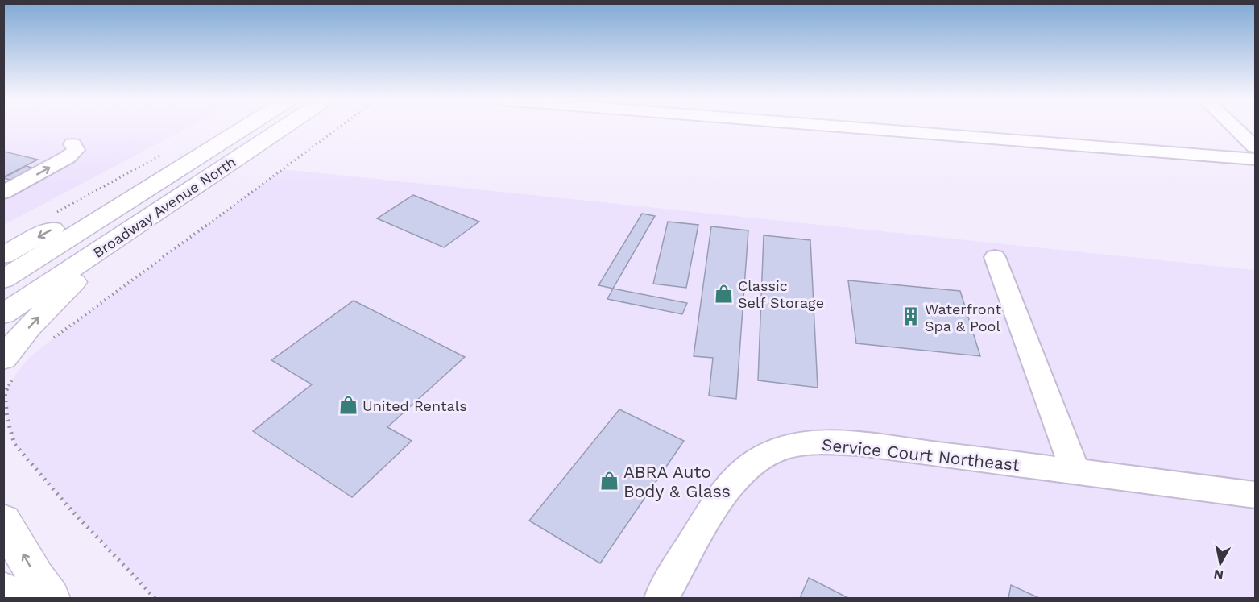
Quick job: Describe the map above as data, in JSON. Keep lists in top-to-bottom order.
{
  "streets": {
    "main road": ["Broadway Avenue North"],
    "street": ["Service Court Northeast"]
  },
  "places": {
    "shop": ["Classic Self Storage", "United Rentals", "ABRA Auto Body & Glass"],
    "building": ["Waterfront Spa & Pool"]
  },
  "north": "bottom"
}
